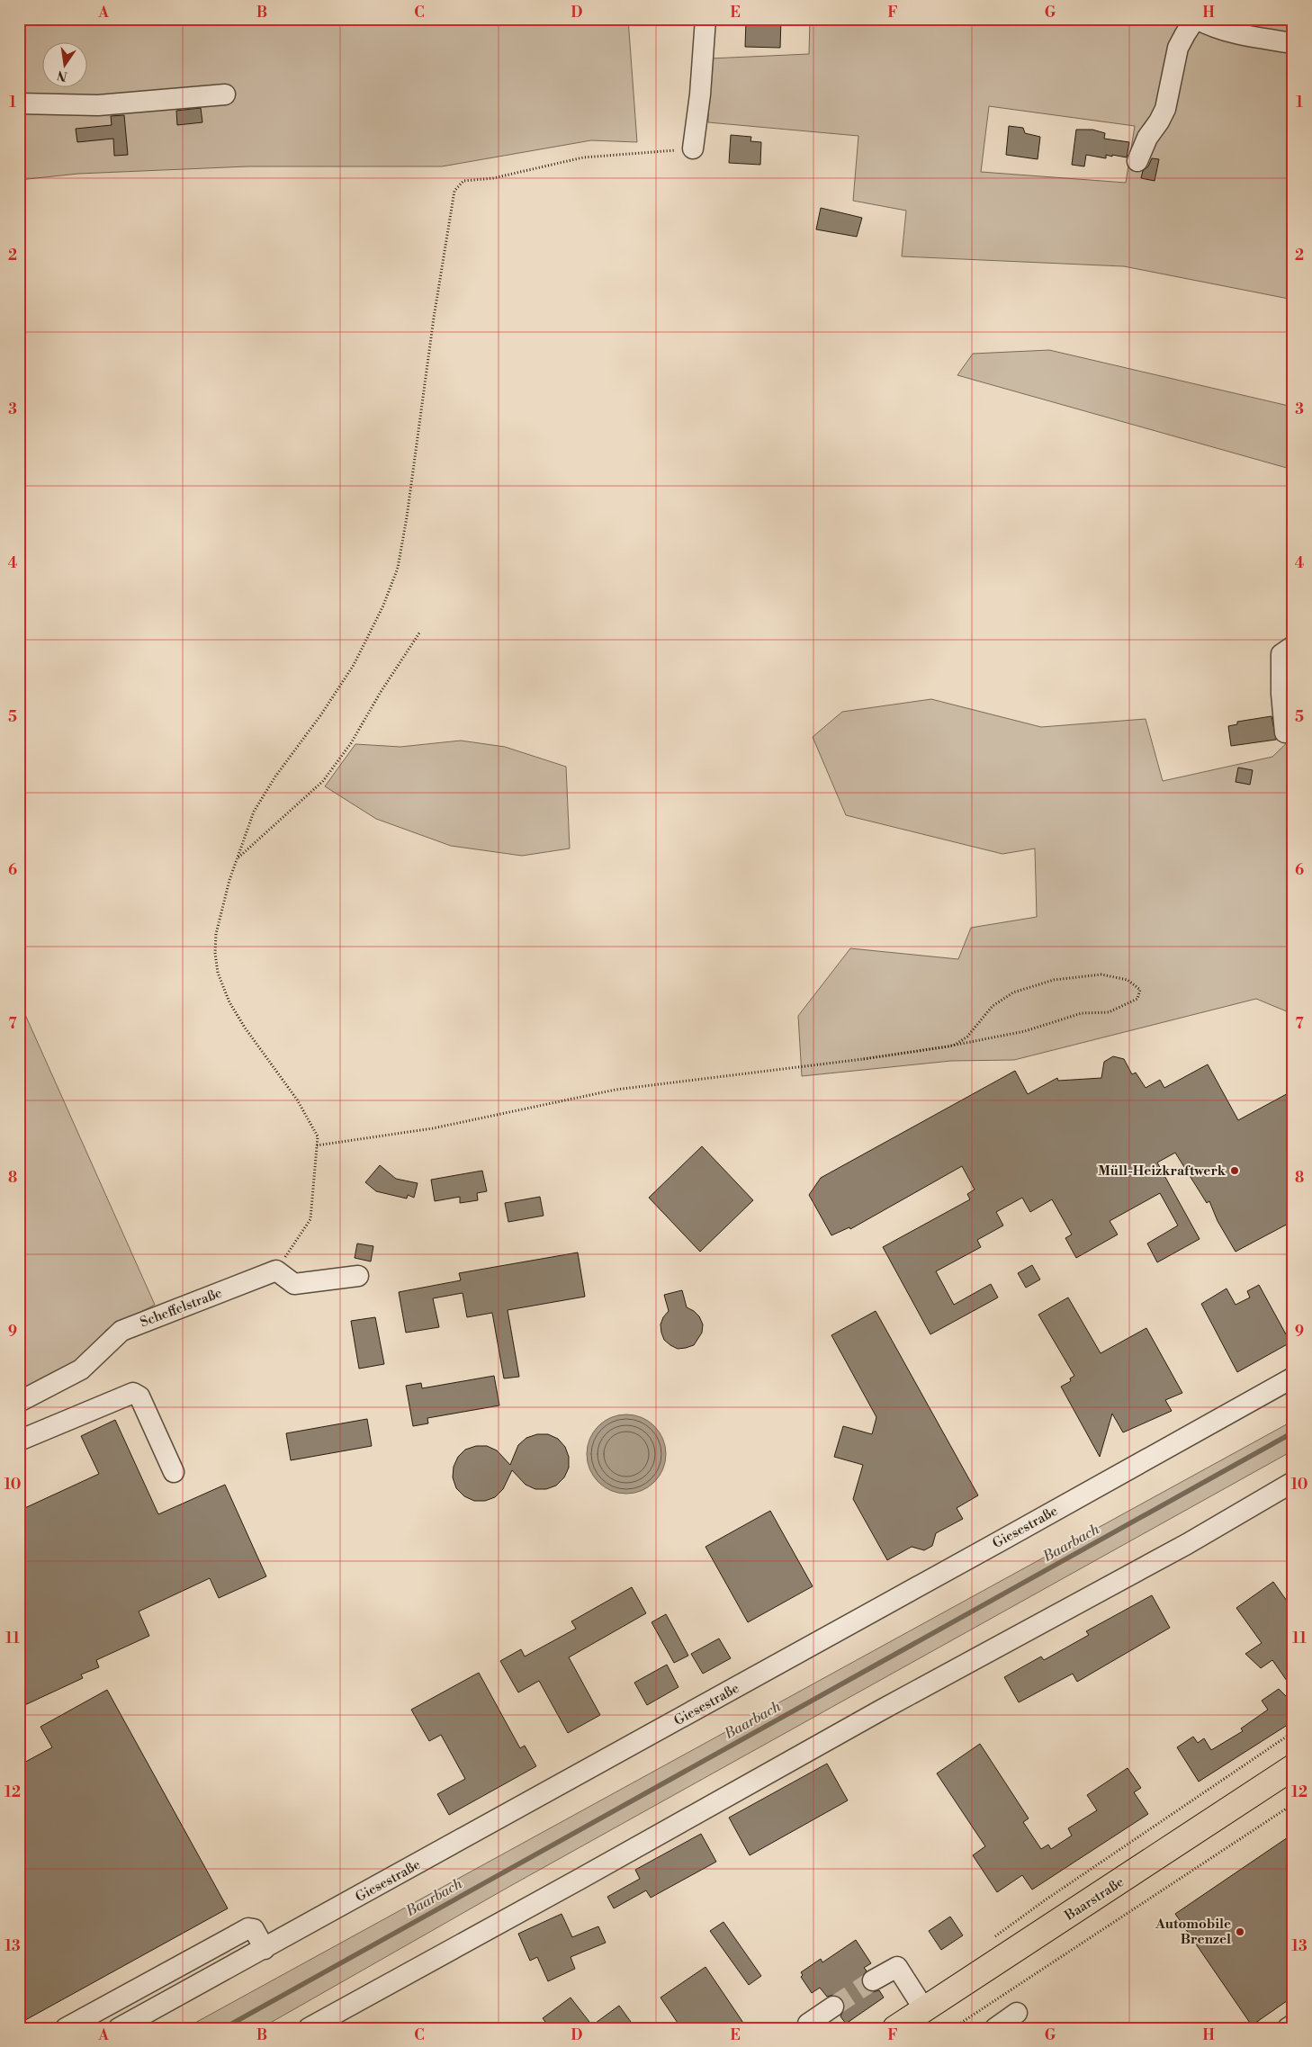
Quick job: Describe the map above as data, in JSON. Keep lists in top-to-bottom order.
{
  "streets": {
    "main road": ["Baarstraße"],
    "street": ["Scheffelstraße", "Giesestraße"]
  },
  "water": ["Baarbach"],
  "places": ["Müll-Heizkraftwerk", "Automobile Brenzel"],
  "north": "bottom",
  "grid": {
    "columns": [
      "A",
      "B",
      "C",
      "D",
      "E",
      "F",
      "G",
      "H"
    ],
    "rows": [
      "1",
      "2",
      "3",
      "4",
      "5",
      "6",
      "7",
      "8",
      "9",
      "10",
      "11",
      "12",
      "13"
    ]
  }
}
